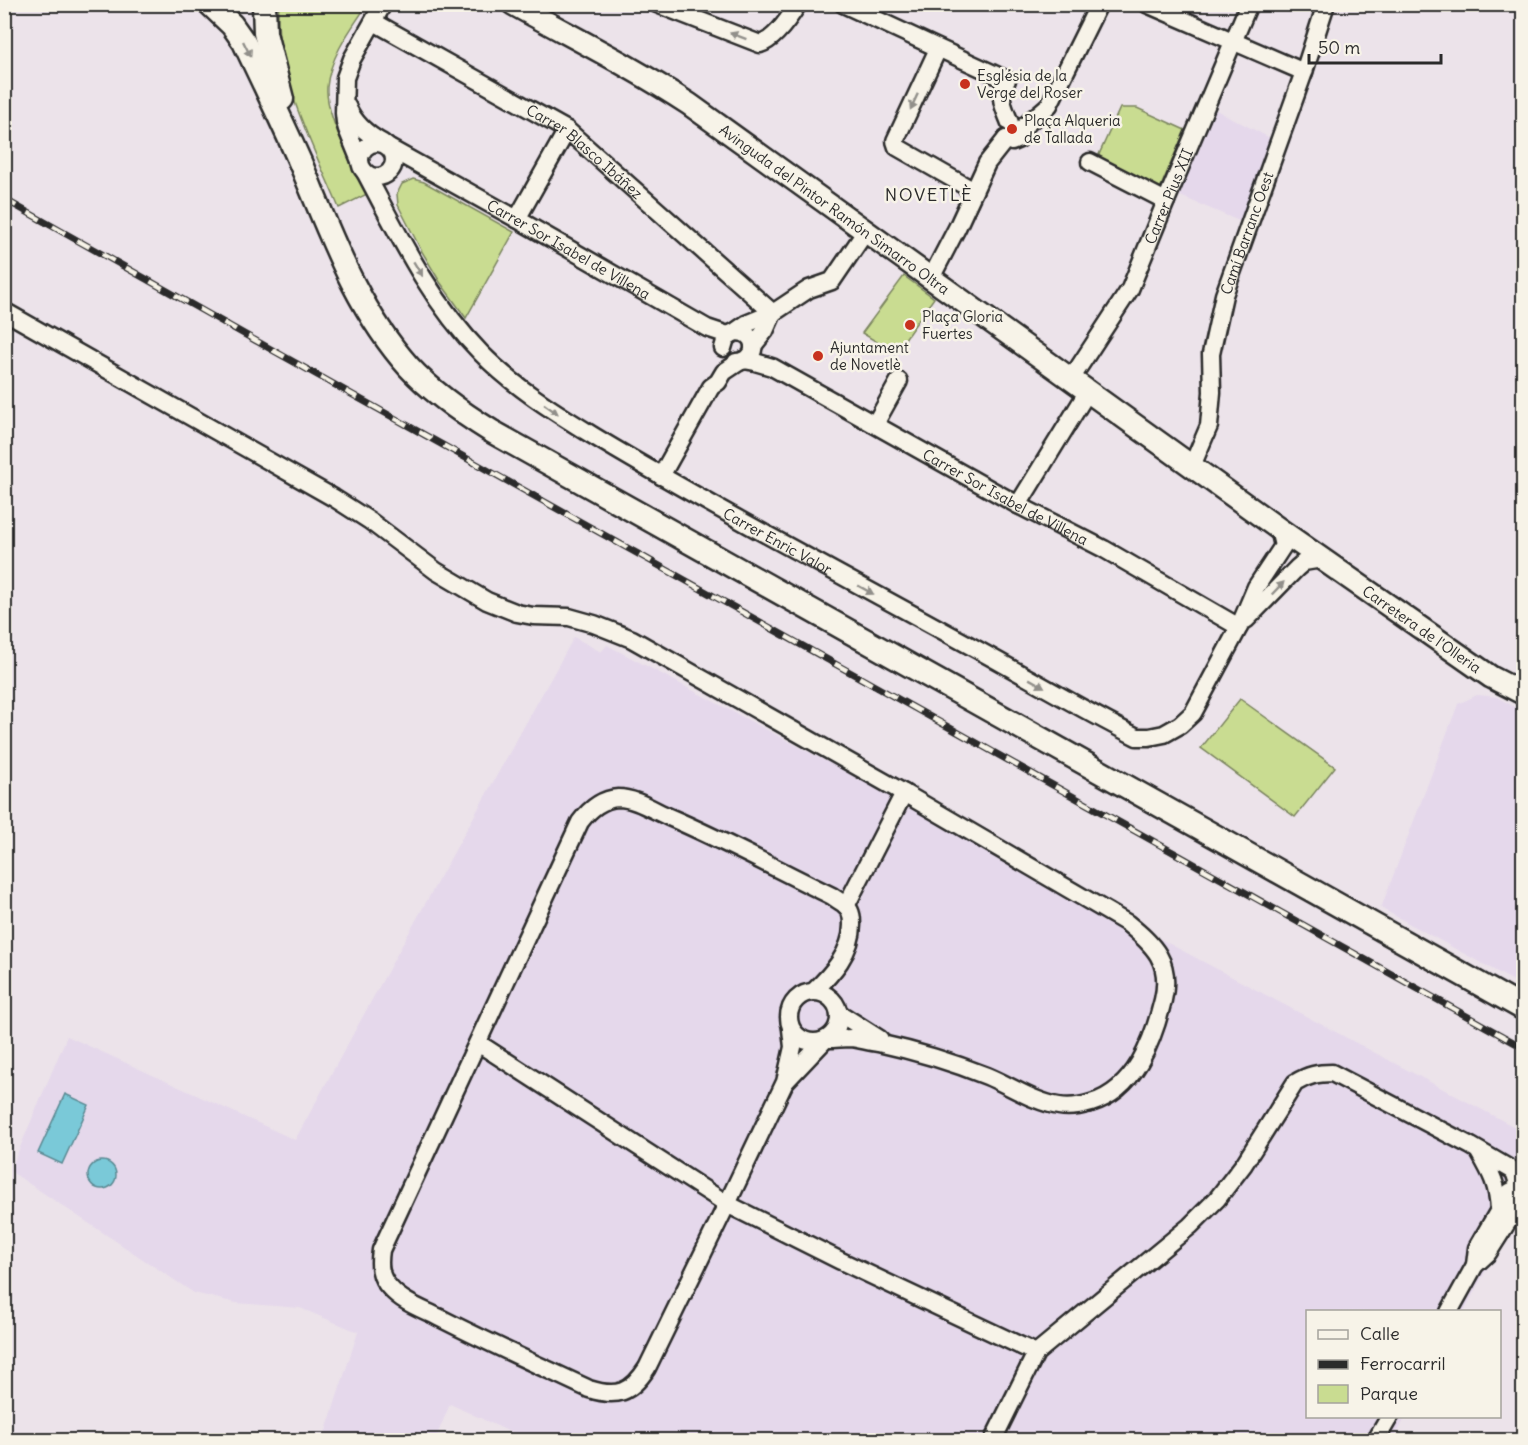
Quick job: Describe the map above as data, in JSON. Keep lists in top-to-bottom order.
{
  "streets": {
    "street": [
      "Carrer Blasco Ibáñez",
      "Carrer Pius XII",
      "Avinguda del Pintor Ramón Simarro Oltra",
      "Camí Barranc Oest",
      "Carrer Sor Isabel de Villena",
      "Carrer Enric Valor",
      "Carretera de l'Olleria"
    ]
  },
  "crossings": [
    ["Carrer Blasco Ibáñez", "Carrer Enric Valor"],
    ["Carrer Pius XII", "Avinguda del Pintor Ramón Simarro Oltra"],
    ["Carrer Pius XII", "Carrer Sor Isabel de Villena"],
    ["Avinguda del Pintor Ramón Simarro Oltra", "Camí Barranc Oest"],
    ["Avinguda del Pintor Ramón Simarro Oltra", "Carrer Enric Valor"],
    ["Avinguda del Pintor Ramón Simarro Oltra", "Carretera de l'Olleria"],
    ["Carrer Sor Isabel de Villena", "Carrer Enric Valor"],
    ["Carrer Enric Valor", "Carretera de l'Olleria"]
  ],
  "one_way": ["Carrer Enric Valor"],
  "districts": ["NOVETLÈ"],
  "places": [
    "Església de la Verge del Roser",
    "Plaça Alqueria de Tallada",
    "Plaça Gloria Fuertes",
    "Ajuntament de Novetlè"
  ],
  "legend": ["Calle", "Ferrocarril", "Parque"],
  "scale_bar": "50 m"
}
